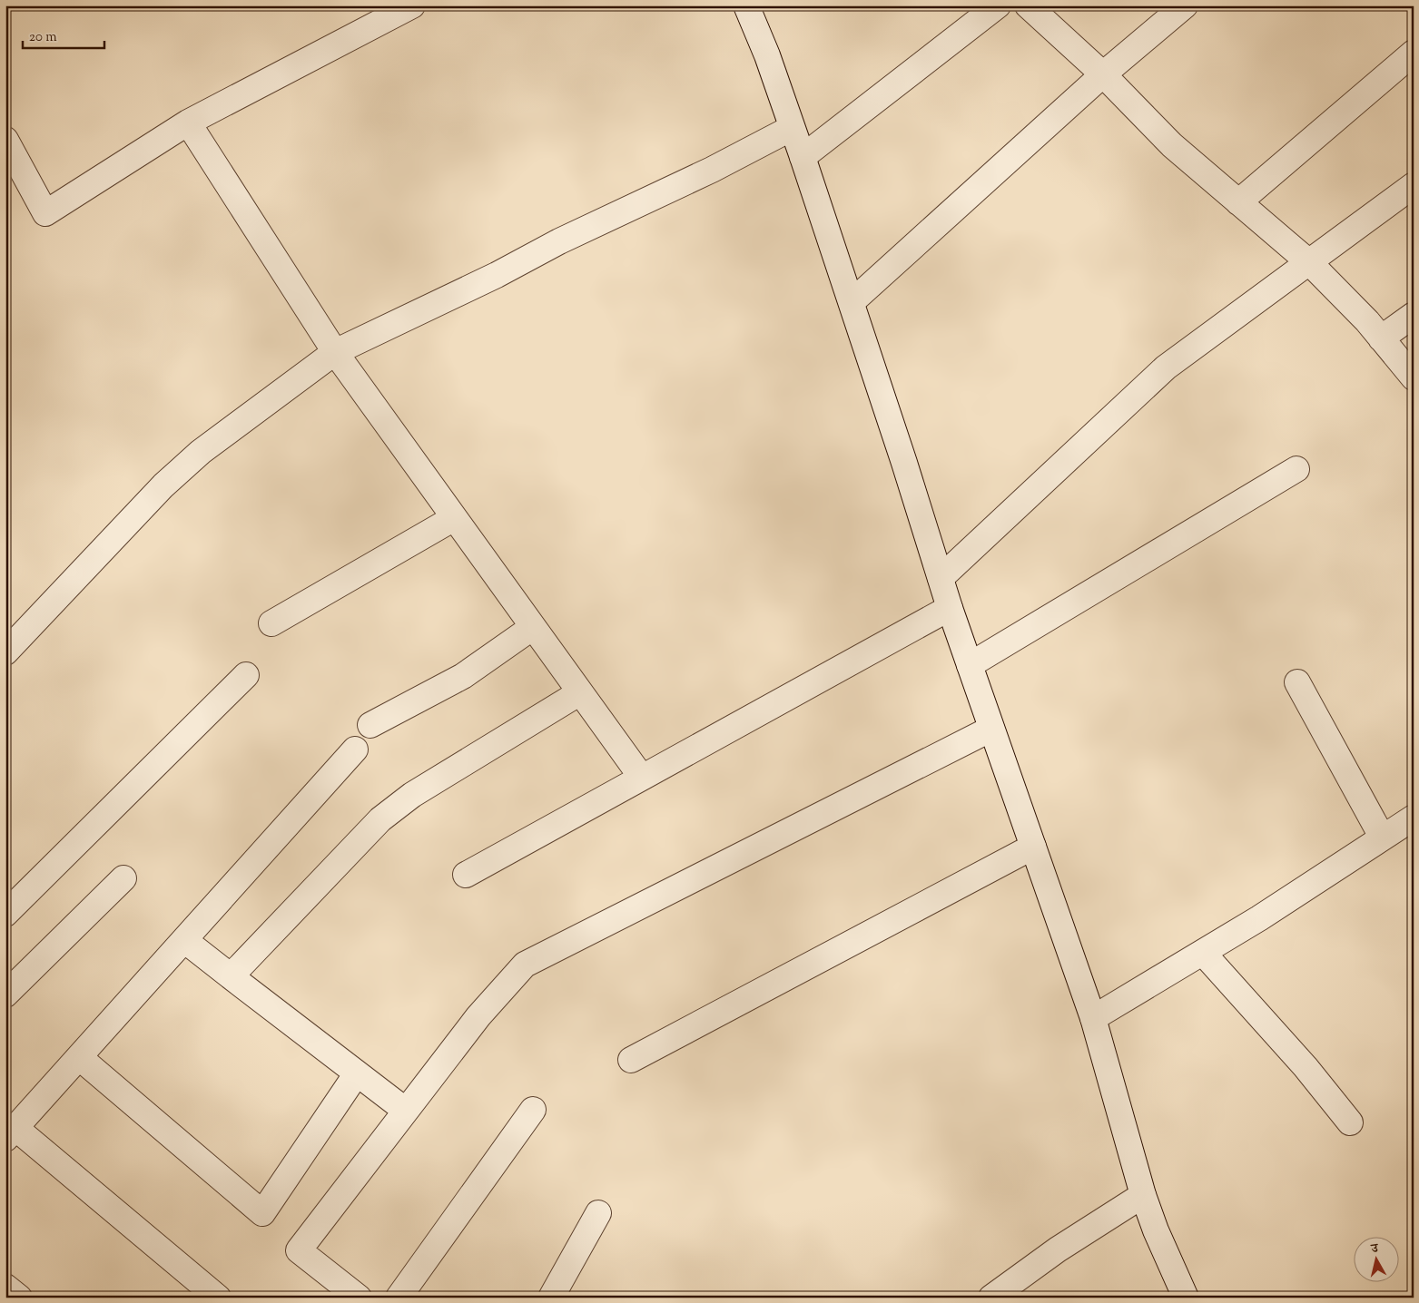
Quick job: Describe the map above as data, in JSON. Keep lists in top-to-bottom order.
{
  "scale_bar": "20 m",
  "north": "top"
}
